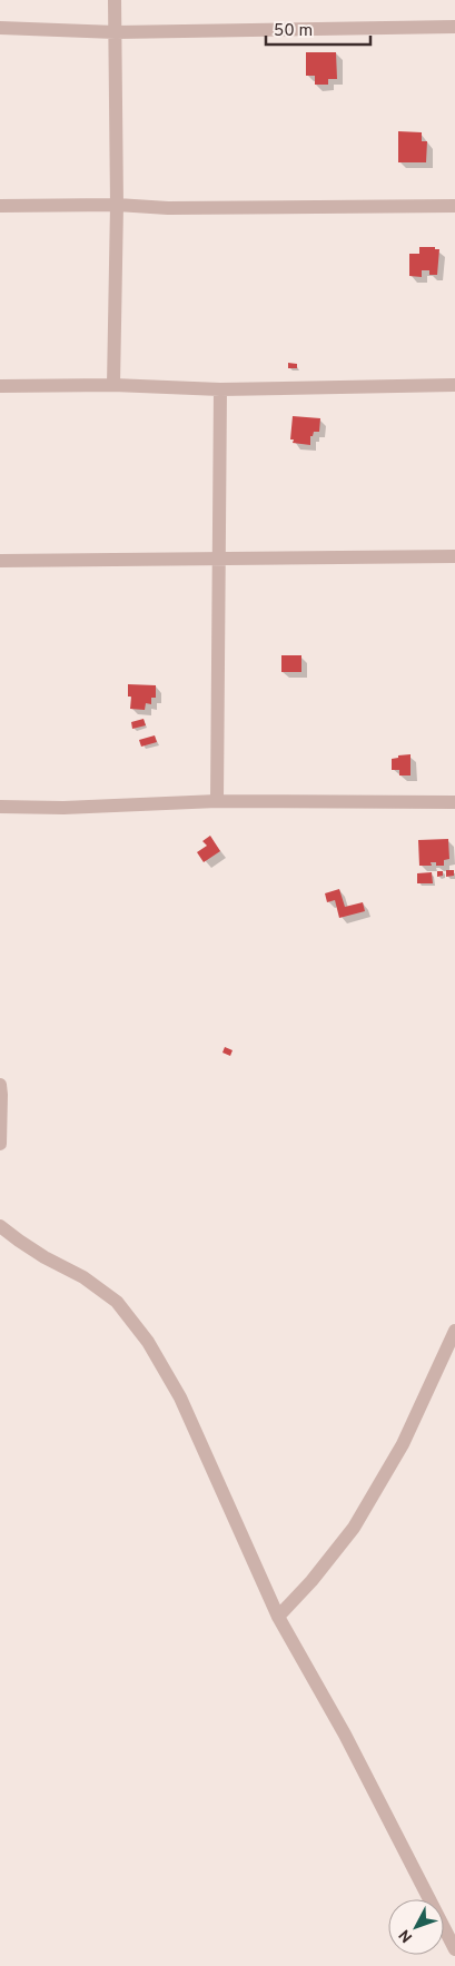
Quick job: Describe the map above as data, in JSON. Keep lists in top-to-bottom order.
{
  "scale_bar": "50 m",
  "north": "bottom left"
}
